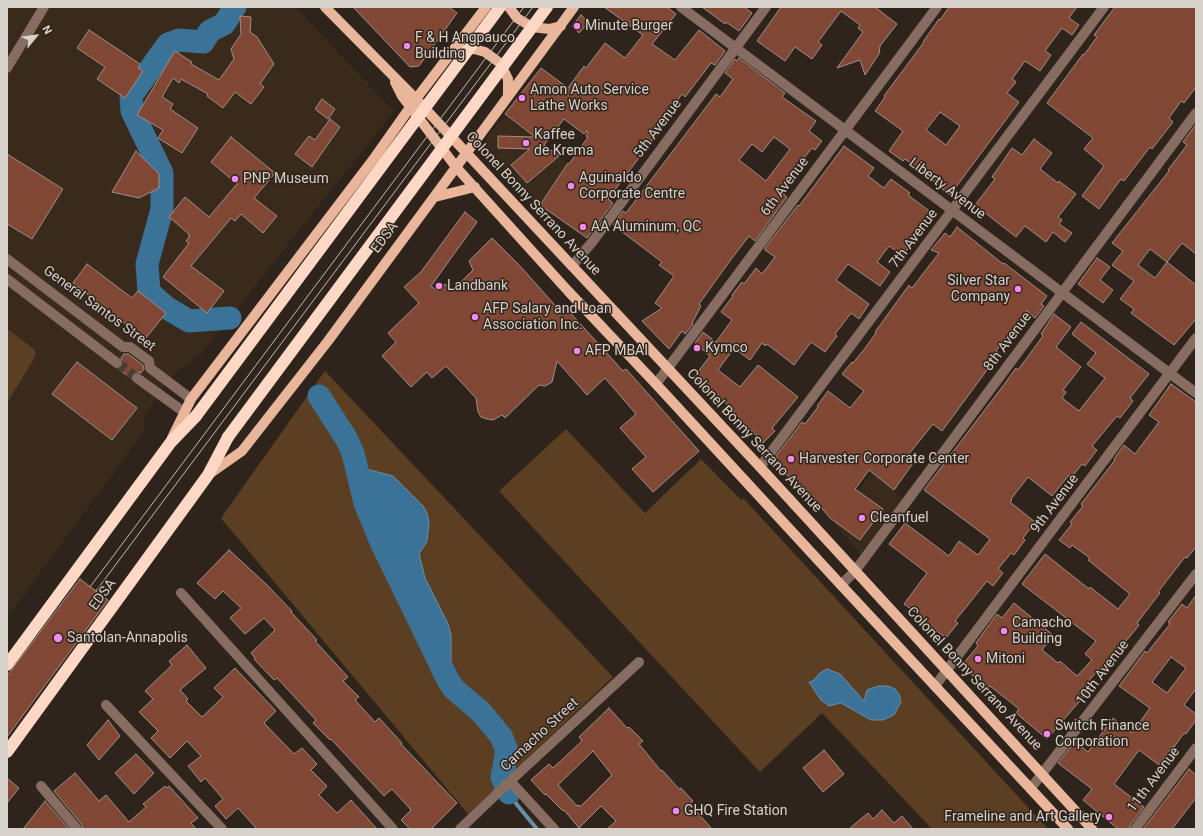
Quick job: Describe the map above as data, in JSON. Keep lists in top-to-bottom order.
{
  "streets": {
    "highway": ["EDSA"],
    "main road": ["Colonel Bonny Serrano Avenue"],
    "street": [
      "5th Avenue",
      "6th Avenue",
      "Liberty Avenue",
      "7th Avenue",
      "General Santos Street",
      "8th Avenue",
      "9th Avenue",
      "10th Avenue",
      "Camacho Street",
      "11th Avenue"
    ]
  },
  "crossings": [
    ["5th Avenue", "Liberty Avenue"],
    ["5th Avenue", "Colonel Bonny Serrano Avenue"],
    ["6th Avenue", "Liberty Avenue"],
    ["6th Avenue", "Colonel Bonny Serrano Avenue"],
    ["Liberty Avenue", "7th Avenue"],
    ["Liberty Avenue", "8th Avenue"],
    ["Liberty Avenue", "9th Avenue"],
    ["Colonel Bonny Serrano Avenue", "EDSA"],
    ["Colonel Bonny Serrano Avenue", "7th Avenue"],
    ["Colonel Bonny Serrano Avenue", "8th Avenue"],
    ["Colonel Bonny Serrano Avenue", "9th Avenue"],
    ["Colonel Bonny Serrano Avenue", "10th Avenue"]
  ],
  "places": [
    "Minute Burger",
    "F & H Angpauco Building",
    "Amon Auto Service Lathe Works",
    "Kaffee de Krema",
    "PNP Museum",
    "Aguinaldo Corporate Centre",
    "AA Aluminum, QC",
    "Landbank",
    "Silver Star Company",
    "AFP Salary and Loan Association Inc.",
    "Kymco",
    "AFP MBAI",
    "Harvester Corporate Center",
    "Cleanfuel",
    "Camacho Building",
    "Santolan-Annapolis",
    "Mitoni",
    "Switch Finance Corporation",
    "GHQ Fire Station",
    "Frameline and Art Gallery"
  ],
  "north": "top right"
}
